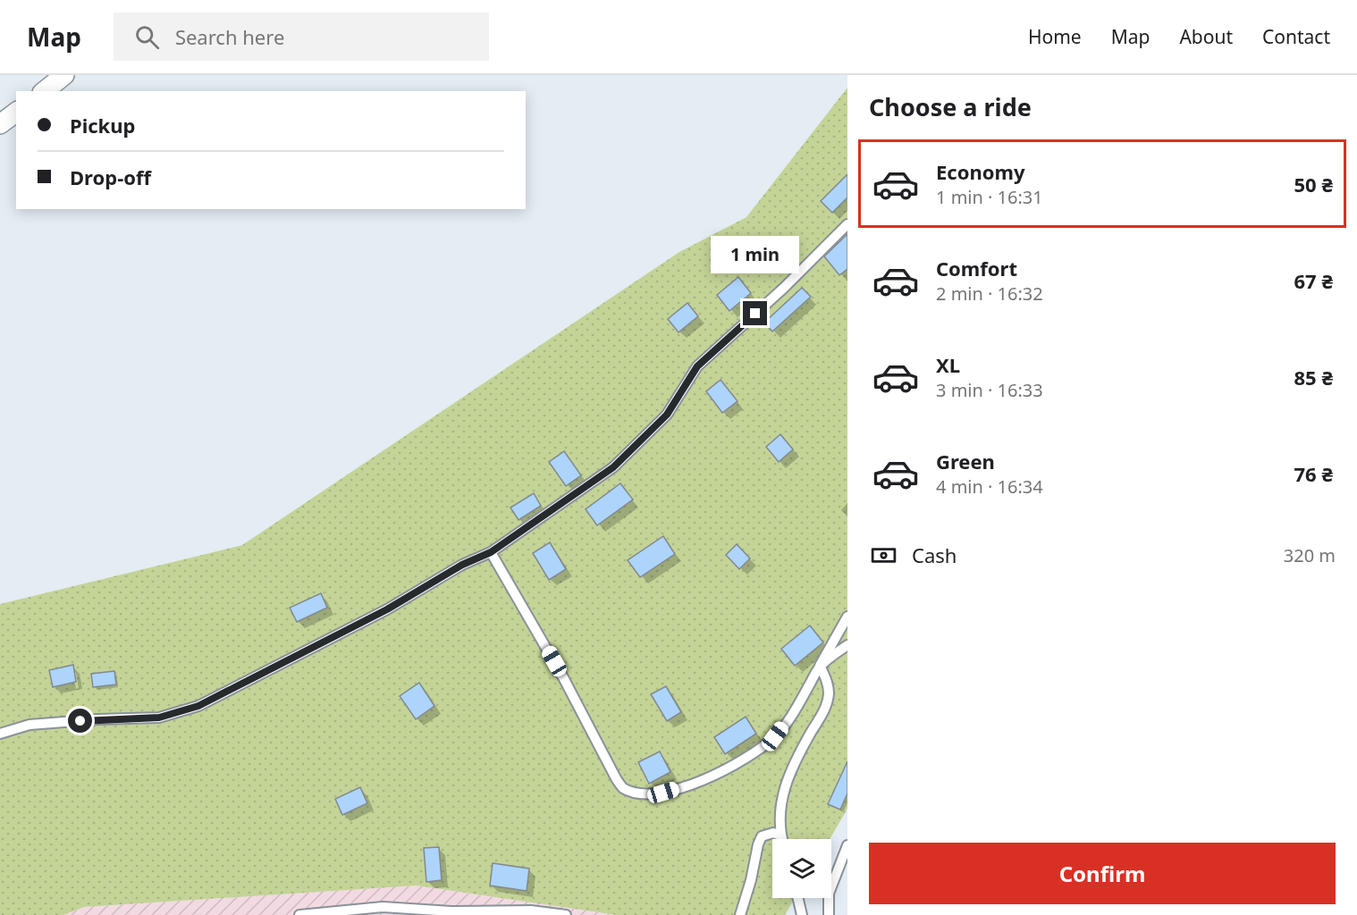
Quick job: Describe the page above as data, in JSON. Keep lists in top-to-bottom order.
{
  "page": {
    "header": "Map",
    "search": "Search here",
    "nav": [
      "Home",
      "Map",
      "About",
      "Contact"
    ],
    "heading": "Choose a ride",
    "banner": ["Pickup", "Drop-off"],
    "list": [
      {
        "name": "Economy",
        "note": "1 min · 16:31",
        "value": "50 ₴"
      },
      {
        "name": "Comfort",
        "note": "2 min · 16:32",
        "value": "67 ₴"
      },
      {
        "name": "XL",
        "note": "3 min · 16:33",
        "value": "85 ₴"
      },
      {
        "name": "Green",
        "note": "4 min · 16:34",
        "value": "76 ₴"
      }
    ],
    "bubble": "1 min",
    "pay": ["Cash", "320 m"],
    "buttons": "Confirm"
  }
}
